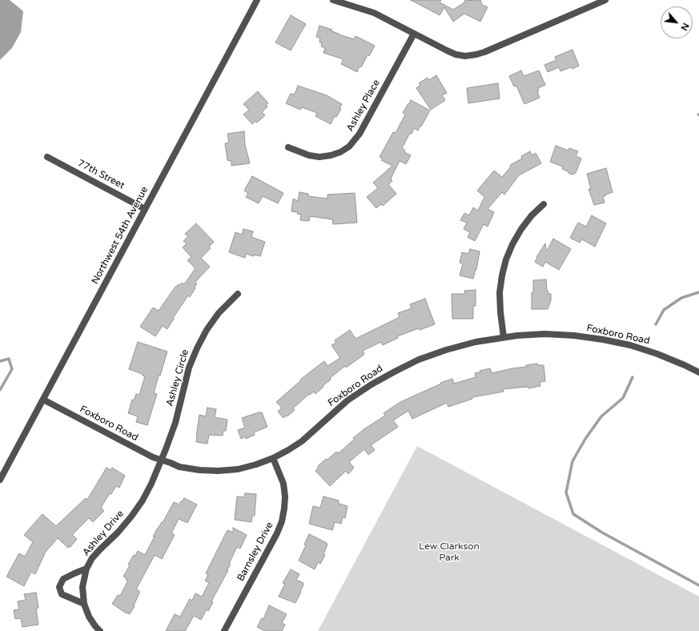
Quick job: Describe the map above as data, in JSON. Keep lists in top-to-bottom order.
{
  "streets": {
    "street": [
      "Ashley Place",
      "77th Street",
      "Northwest 54th Avenue",
      "Foxboro Road",
      "Ashley Circle",
      "Ashley Drive",
      "Barnsley Drive"
    ]
  },
  "crossings": [
    ["77th Street", "Northwest 54th Avenue"],
    ["Northwest 54th Avenue", "Foxboro Road"],
    ["Foxboro Road", "Ashley Circle"],
    ["Foxboro Road", "Ashley Drive"],
    ["Foxboro Road", "Barnsley Drive"],
    ["Ashley Circle", "Ashley Drive"]
  ],
  "parks": ["Lew Clarkson Park"],
  "north": "bottom right"
}
